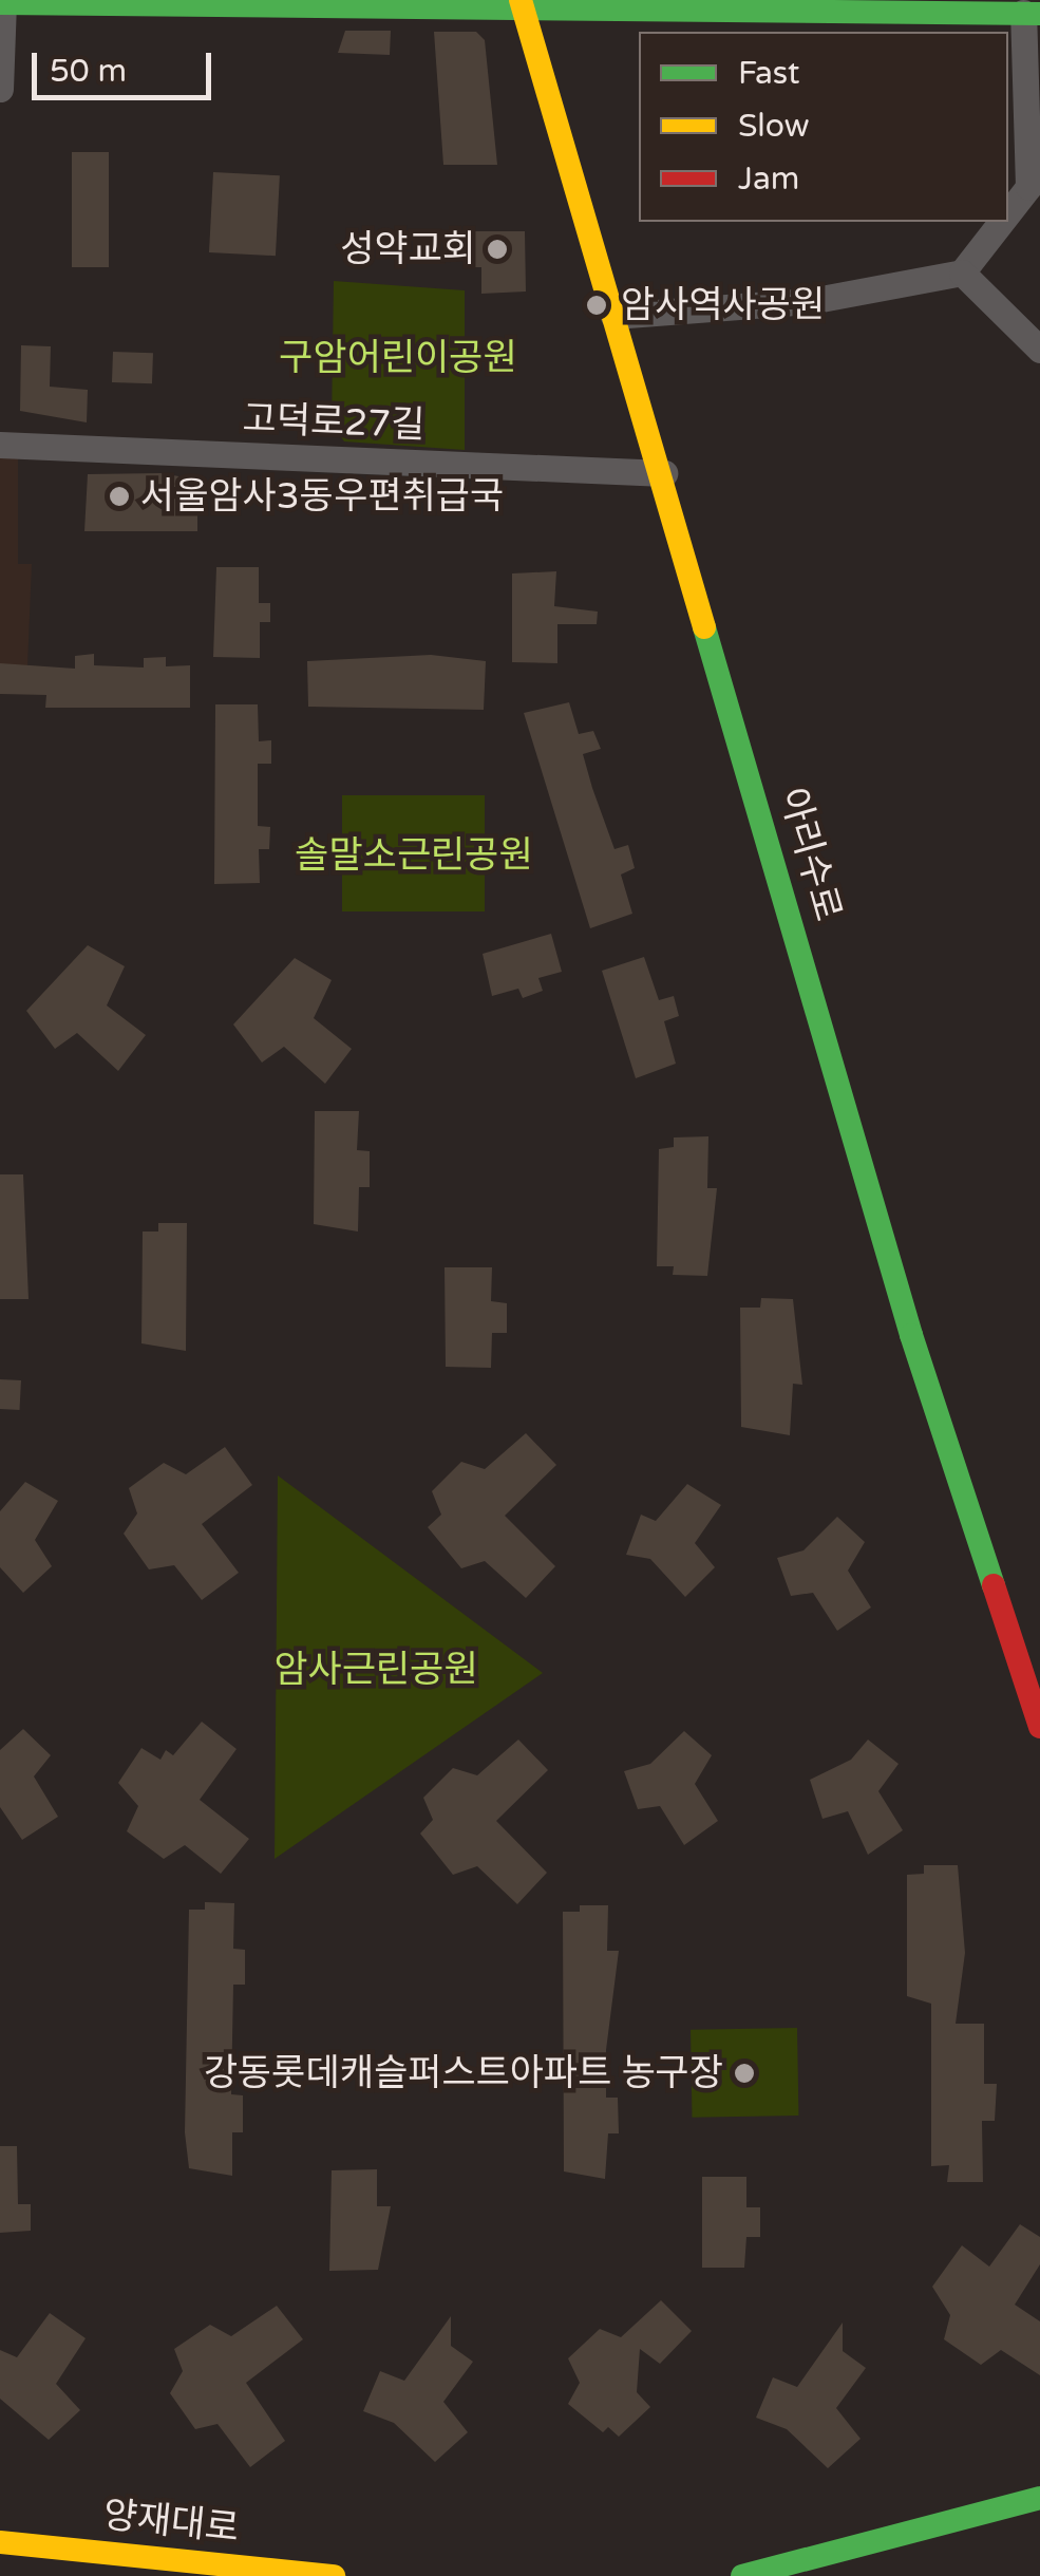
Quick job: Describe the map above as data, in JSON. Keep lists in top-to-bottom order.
{
  "streets": {
    "street": ["고덕로27길", "아리수로", "양재대로"]
  },
  "crossings": [
    ["고덕로27길", "아리수로"]
  ],
  "parks": ["구암어린이공원", "솔말소근린공원", "암사근린공원"],
  "places": [
    "성약교회",
    "암사역사공원",
    "서울암사3동우편취급국",
    "강동롯데캐슬퍼스트아파트 농구장"
  ],
  "legend": ["Fast", "Slow", "Jam"],
  "scale_bar": "50 m"
}
